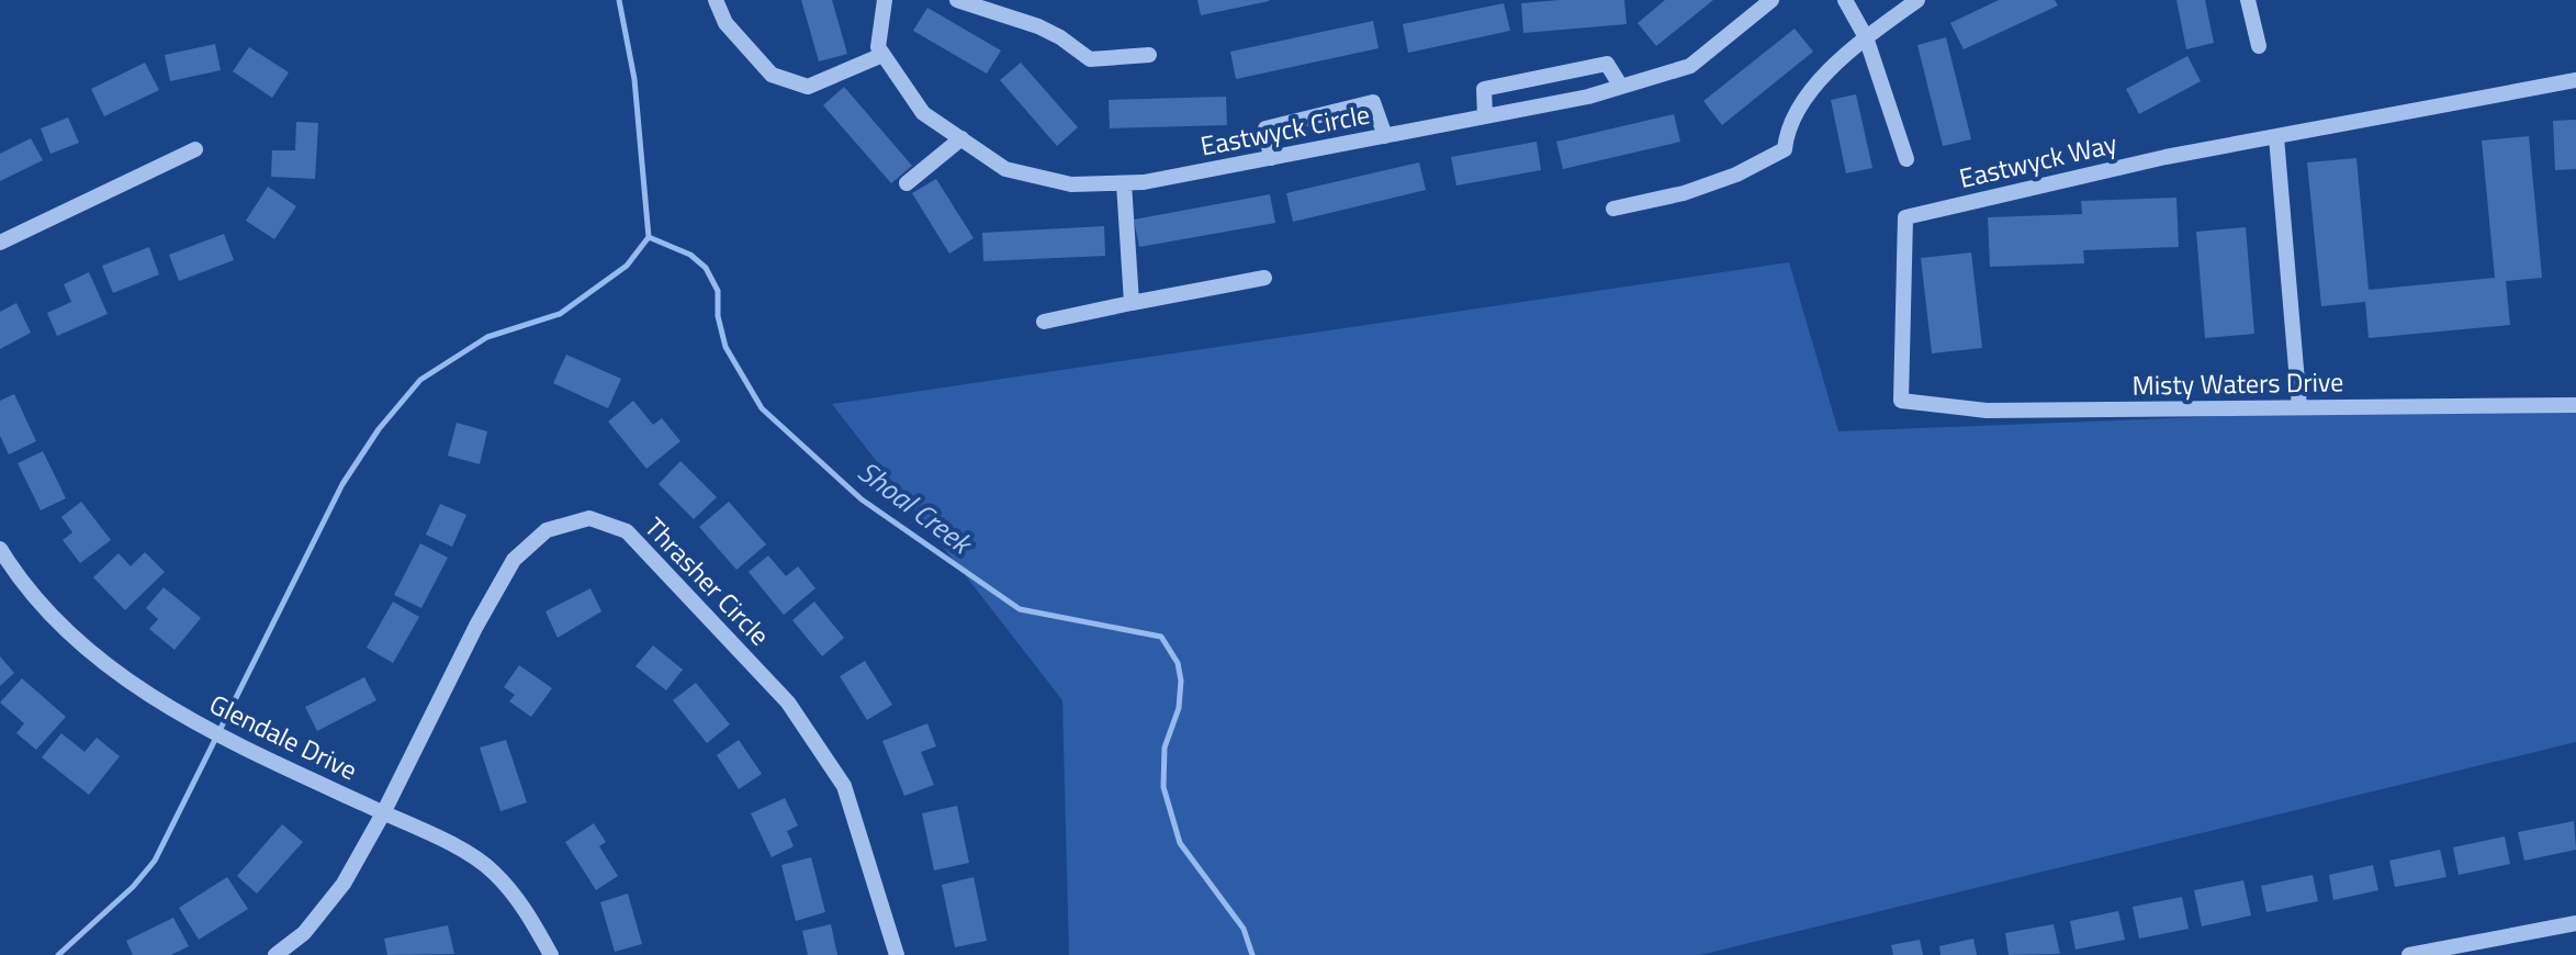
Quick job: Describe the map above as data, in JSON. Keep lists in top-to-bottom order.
{
  "streets": {
    "street": [
      "Eastwyck Circle",
      "Eastwyck Way",
      "Misty Waters Drive",
      "Thrasher Circle",
      "Glendale Drive"
    ]
  },
  "crossings": [
    ["Eastwyck Way", "Misty Waters Drive"],
    ["Thrasher Circle", "Glendale Drive"]
  ],
  "water": ["Shoal Creek"]
}
